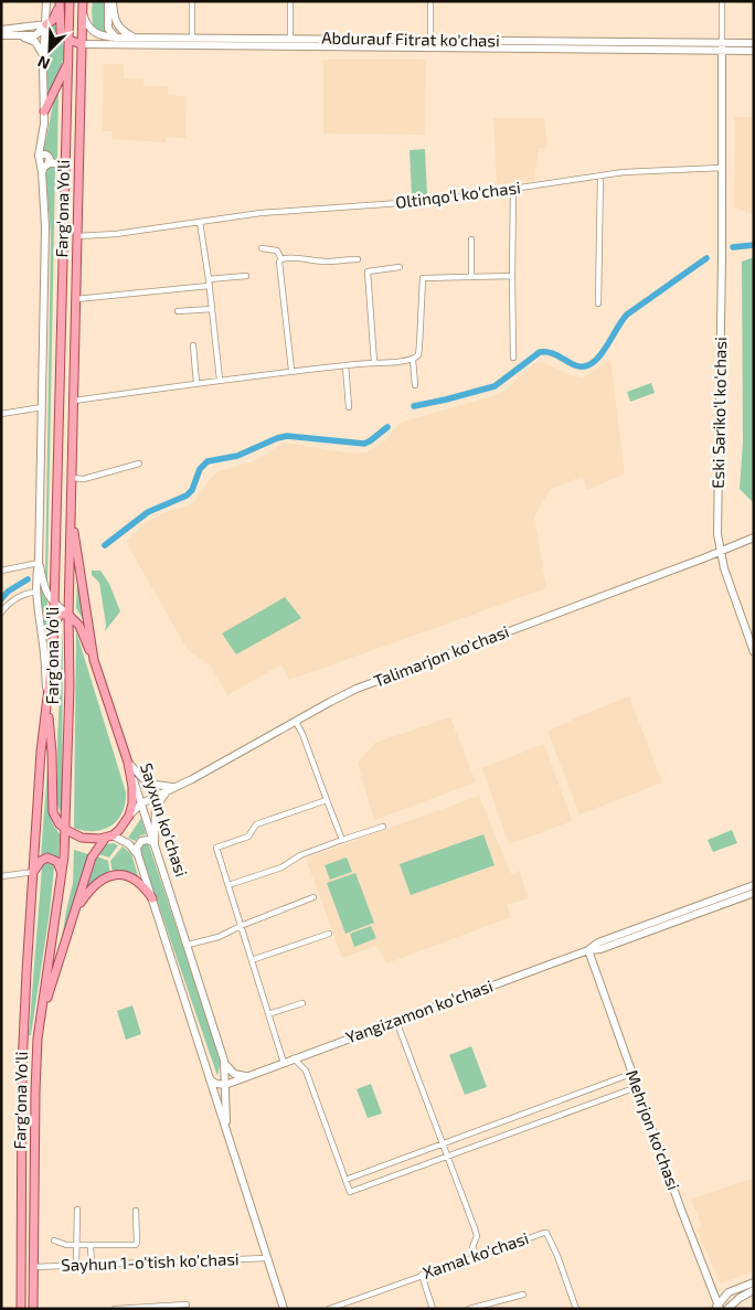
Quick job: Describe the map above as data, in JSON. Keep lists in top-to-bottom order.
{
  "streets": {
    "main road": [
      "Abdurauf Fitrat ko'chasi",
      "Farg'ona Yo'li",
      "Eski Sariko'l ko'chasi",
      "Talimarjon ko'chasi",
      "Sayxun ko'chasi",
      "Yangizamon ko'chasi",
      "Mehrjon ko'chasi"
    ],
    "street": ["Oltinqo'l ko'chasi", "Xamal ko'chasi", "Sayhun 1-o'tish ko'chasi"]
  },
  "crossings": [
    ["Abdurauf Fitrat ko'chasi", "Farg'ona Yo'li"],
    ["Oltinqo'l ko'chasi", "Farg'ona Yo'li"],
    ["Oltinqo'l ko'chasi", "Eski Sariko'l ko'chasi"],
    ["Farg'ona Yo'li", "Sayxun ko'chasi"],
    ["Farg'ona Yo'li", "Sayhun 1-o'tish ko'chasi"],
    ["Eski Sariko'l ko'chasi", "Talimarjon ko'chasi"],
    ["Talimarjon ko'chasi", "Sayxun ko'chasi"],
    ["Sayxun ko'chasi", "Yangizamon ko'chasi"],
    ["Sayxun ko'chasi", "Sayhun 1-o'tish ko'chasi"],
    ["Yangizamon ko'chasi", "Mehrjon ko'chasi"]
  ],
  "north": "bottom left"
}
